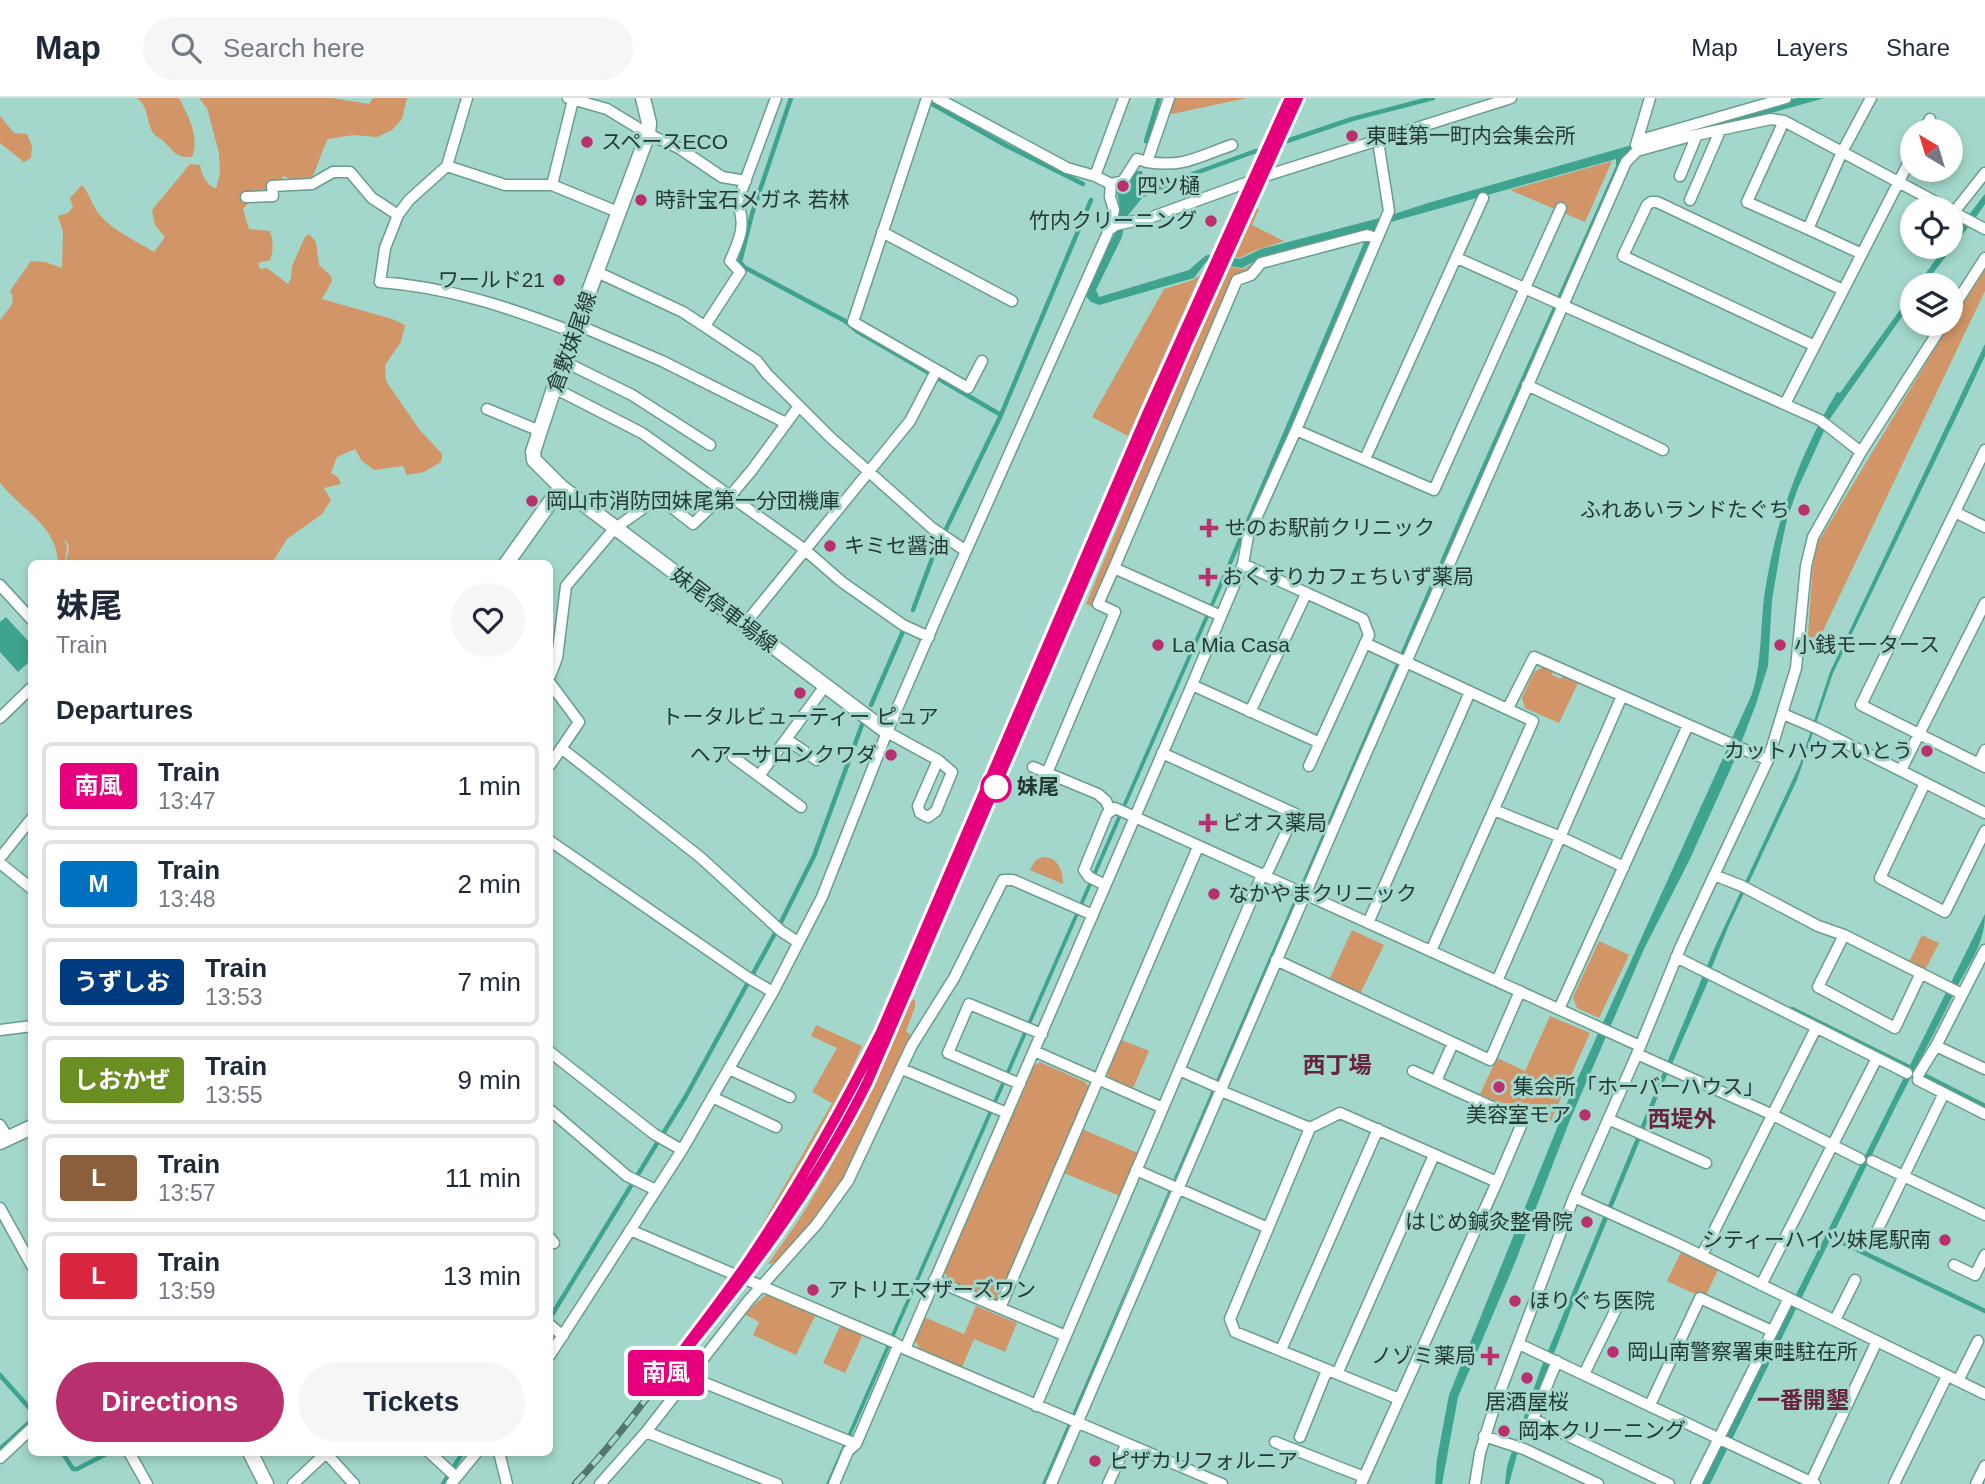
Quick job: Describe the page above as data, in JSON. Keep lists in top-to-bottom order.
{
  "streets": {
    "main road": ["倉敷妹尾線", "妹尾停車場線"]
  },
  "crossings": [
    ["倉敷妹尾線", "妹尾停車場線"]
  ],
  "districts": ["西丁場", "西堤外", "一番開墾"],
  "places": {
    "other": [
      "東畦第一町内会集会所",
      "スペースECO",
      "四ツ樋",
      "時計宝石メガネ 若林",
      "竹内クリーニング",
      "ワールド21",
      "岡山市消防団妹尾第一分団機庫",
      "ふれあいランドたぐち",
      "キミセ醤油",
      "La Mia Casa",
      "小銭モータース",
      "トータルビューティー ピュア",
      "カットハウスいとう",
      "ヘアーサロンクワダ",
      "妹尾",
      "なかやまクリニック",
      "集会所「ホーバーハウス」",
      "美容室モア",
      "はじめ鍼灸整骨院",
      "シティーハイツ妹尾駅南",
      "アトリエマザーズワン",
      "ほりぐち医院",
      "岡山南警察署東畦駐在所",
      "居酒屋桜",
      "岡本クリーニング",
      "ピザカリフォルニア"
    ],
    "health": [
      "せのお駅前クリニック",
      "おくすりカフェちいず薬局",
      "ビオス薬局",
      "ノゾミ薬局"
    ]
  },
  "north": "top left",
  "page": {
    "header": "Map",
    "search": "Search here",
    "nav": ["Map", "Layers", "Share"],
    "on_map": "南風",
    "heading": [
      ["妹尾", "Train"],
      "Departures"
    ],
    "list": [
      {
        "mark": "南風",
        "name": "Train",
        "note": "13:47",
        "value": "1 min"
      },
      {
        "mark": "M",
        "name": "Train",
        "note": "13:48",
        "value": "2 min"
      },
      {
        "mark": "うずしお",
        "name": "Train",
        "note": "13:53",
        "value": "7 min"
      },
      {
        "mark": "しおかぜ",
        "name": "Train",
        "note": "13:55",
        "value": "9 min"
      },
      {
        "mark": "L",
        "name": "Train",
        "note": "13:57",
        "value": "11 min"
      },
      {
        "mark": "L",
        "name": "Train",
        "note": "13:59",
        "value": "13 min"
      }
    ],
    "buttons": ["Directions", "Tickets"]
  }
}
